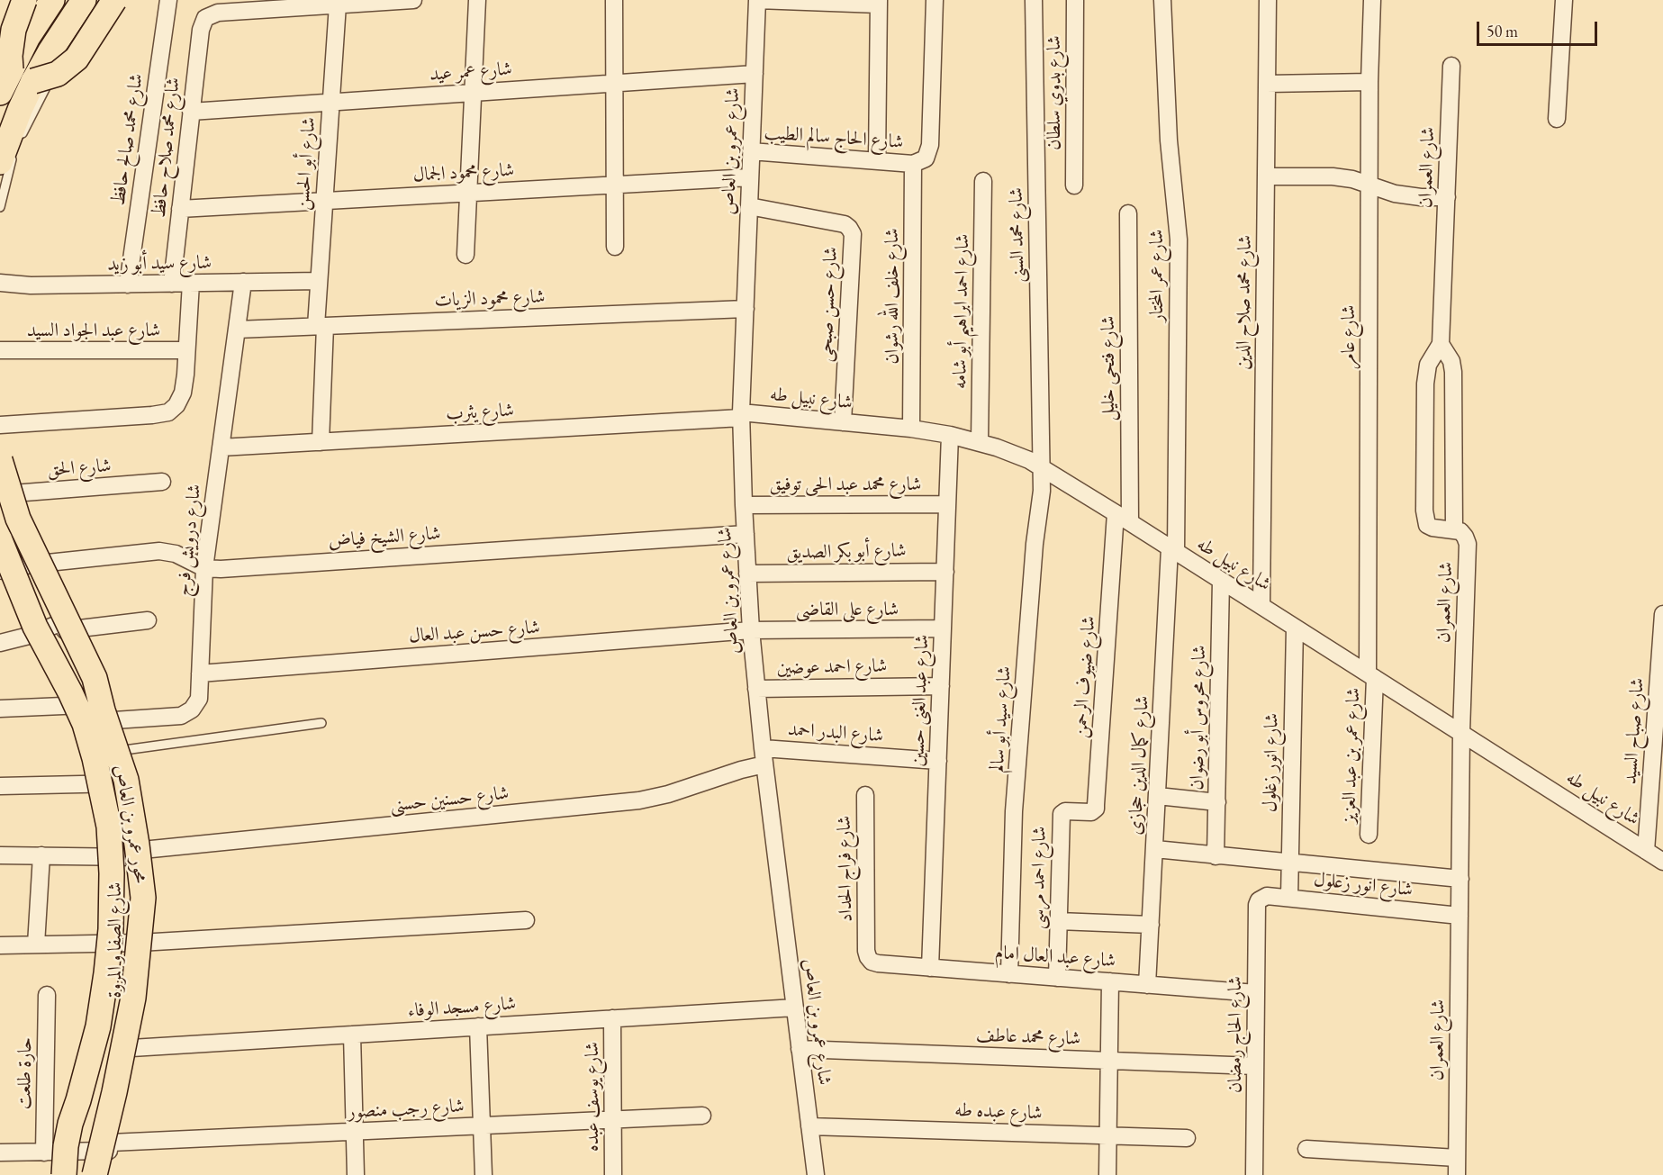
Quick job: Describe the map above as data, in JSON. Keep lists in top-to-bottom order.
{
  "streets": {
    "main road": ["محور عمرو بن العاص"],
    "street": [
      "شارع عمر عيد",
      "شارع بدوي سلطان",
      "شارع الحاج سالم الطيب",
      "شارع محمد صالح حافظ",
      "شارع محمد صلاح حافظ",
      "شارع عمرو بن العاص",
      "شارع أبو الحسن",
      "شارع العمران",
      "شارع محمود الجمال",
      "شارع محمد السنى",
      "شارع سيد أبو زيد",
      "شارع عمر المختار",
      "شارع خلف الله رشوان",
      "شارع محمود الزيات",
      "شارع محمد صلاح الدين",
      "شارع حسن صبحى",
      "شارع احمد ابراهيم أبو شامه",
      "شارع عبد الجواد السيد",
      "شارع عامر",
      "شارع فتحى خليل",
      "شارع نبيل طه",
      "شارع يثرب",
      "شارع الحق",
      "شارع محمد عبد الحى توفيق",
      "شارع الشيخ فياض",
      "شارع درويش فرج",
      "شارع أبو بكر الصديق",
      "شارع على القاضى",
      "شارع حسن عبد العال",
      "شارع احمد عوضين",
      "شارع ضيوف الرحمن",
      "شارع عبد الغنى حسين",
      "شارع محروس أبو رضوان",
      "شارع سيد أبو سالم",
      "شارع صباح السيد",
      "شارع البدر احمد",
      "شارع عمر بن عبد العزيز",
      "شارع انور زغلول",
      "شارع كمال الدين حجازى",
      "شارع حسنين حسنى",
      "شارع فراج الحداد",
      "شارع احمد مرسى",
      "شارع انور زعلول",
      "شارع الصفا و المروة",
      "شارع عبد العال امام",
      "شارع مسجد الوفاء",
      "شارع الحاج رمضان",
      "شارع محمد عاطف",
      "حارة طلعت",
      "شارع يوسف عبده",
      "شارع رجب منصور",
      "شارع عبده طه"
    ]
  },
  "crossings": [
    ["شارع عمر عيد", "شارع محمد صلاح حافظ"],
    ["شارع عمر عيد", "شارع عمرو بن العاص"],
    ["شارع عمر عيد", "شارع أبو الحسن"],
    ["شارع الحاج سالم الطيب", "شارع عمرو بن العاص"],
    ["شارع الحاج سالم الطيب", "شارع خلف الله رشوان"],
    ["شارع محمد صالح حافظ", "شارع سيد أبو زيد"],
    ["شارع محمد صلاح حافظ", "شارع أبو الحسن"],
    ["شارع محمد صلاح حافظ", "شارع محمود الجمال"],
    ["شارع محمد صلاح حافظ", "شارع سيد أبو زيد"],
    ["شارع عمرو بن العاص", "شارع محمود الجمال"],
    ["شارع عمرو بن العاص", "شارع محمود الزيات"],
    ["شارع عمرو بن العاص", "شارع حسن صبحى"],
    ["شارع عمرو بن العاص", "شارع نبيل طه"],
    ["شارع عمرو بن العاص", "شارع يثرب"],
    ["شارع عمرو بن العاص", "شارع محمد عبد الحى توفيق"],
    ["شارع عمرو بن العاص", "شارع الشيخ فياض"],
    ["شارع عمرو بن العاص", "شارع أبو بكر الصديق"],
    ["شارع عمرو بن العاص", "شارع على القاضى"],
    ["شارع عمرو بن العاص", "شارع حسن عبد العال"],
    ["شارع عمرو بن العاص", "شارع احمد عوضين"],
    ["شارع عمرو بن العاص", "شارع البدر احمد"],
    ["شارع عمرو بن العاص", "شارع حسنين حسنى"],
    ["شارع عمرو بن العاص", "شارع مسجد الوفاء"],
    ["شارع عمرو بن العاص", "شارع محمد عاطف"],
    ["شارع عمرو بن العاص", "شارع عبده طه"],
    ["شارع أبو الحسن", "شارع محمود الجمال"],
    ["شارع أبو الحسن", "شارع سيد أبو زيد"],
    ["شارع أبو الحسن", "شارع محمود الزيات"],
    ["شارع أبو الحسن", "شارع يثرب"],
    ["شارع العمران", "شارع نبيل طه"],
    ["شارع العمران", "شارع انور زعلول"],
    ["شارع محمد السنى", "شارع نبيل طه"],
    ["شارع محمد السنى", "شارع سيد أبو سالم"],
    ["شارع سيد أبو زيد", "شارع درويش فرج"],
    ["شارع عمر المختار", "شارع نبيل طه"],
    ["شارع عمر المختار", "شارع كمال الدين حجازى"],
    ["شارع خلف الله رشوان", "شارع نبيل طه"],
    ["شارع محمود الزيات", "شارع درويش فرج"],
    ["شارع محمد صلاح الدين", "شارع نبيل طه"],
    ["شارع حسن صبحى", "شارع نبيل طه"],
    ["شارع احمد ابراهيم أبو شامه", "شارع نبيل طه"],
    ["شارع عامر", "شارع نبيل طه"],
    ["شارع عامر", "شارع عمر بن عبد العزيز"],
    ["شارع فتحى خليل", "شارع نبيل طه"],
    ["شارع نبيل طه", "شارع يثرب"],
    ["شارع نبيل طه", "شارع ضيوف الرحمن"],
    ["شارع نبيل طه", "شارع عبد الغنى حسين"],
    ["شارع نبيل طه", "شارع محروس أبو رضوان"],
    ["شارع نبيل طه", "شارع سيد أبو سالم"],
    ["شارع نبيل طه", "شارع صباح السيد"],
    ["شارع نبيل طه", "شارع عمر بن عبد العزيز"],
    ["شارع نبيل طه", "شارع انور زغلول"],
    ["شارع نبيل طه", "شارع كمال الدين حجازى"],
    ["شارع يثرب", "شارع درويش فرج"],
    ["شارع محمد عبد الحى توفيق", "شارع عبد الغنى حسين"],
    ["شارع الشيخ فياض", "شارع درويش فرج"],
    ["شارع الشيخ فياض", "شارع الصفا و المروة"],
    ["شارع درويش فرج", "شارع حسن عبد العال"],
    ["شارع درويش فرج", "شارع الصفا و المروة"],
    ["شارع أبو بكر الصديق", "شارع عبد الغنى حسين"],
    ["شارع على القاضى", "شارع حسن عبد العال"],
    ["شارع على القاضى", "شارع عبد الغنى حسين"],
    ["شارع احمد عوضين", "شارع عبد الغنى حسين"],
    ["شارع ضيوف الرحمن", "شارع احمد مرسى"],
    ["شارع عبد الغنى حسين", "شارع البدر احمد"],
    ["شارع عبد الغنى حسين", "شارع عبد العال امام"],
    ["شارع سيد أبو سالم", "شارع عبد العال امام"],
    ["شارع البدر احمد", "شارع حسنين حسنى"],
    ["شارع انور زغلول", "شارع انور زعلول"],
    ["شارع كمال الدين حجازى", "شارع عبد العال امام"],
    ["شارع حسنين حسنى", "شارع الصفا و المروة"],
    ["شارع فراج الحداد", "شارع عبد العال امام"],
    ["شارع احمد مرسى", "شارع عبد العال امام"],
    ["شارع انور زعلول", "شارع الحاج رمضان"],
    ["شارع الصفا و المروة", "شارع مسجد الوفاء"],
    ["شارع الصفا و المروة", "شارع رجب منصور"],
    ["شارع عبد العال امام", "شارع الحاج رمضان"],
    ["شارع مسجد الوفاء", "شارع يوسف عبده"],
    ["شارع الحاج رمضان", "شارع محمد عاطف"],
    ["حارة طلعت", "شارع رجب منصور"],
    ["شارع يوسف عبده", "شارع رجب منصور"]
  ],
  "scale_bar": "50 m"
}
